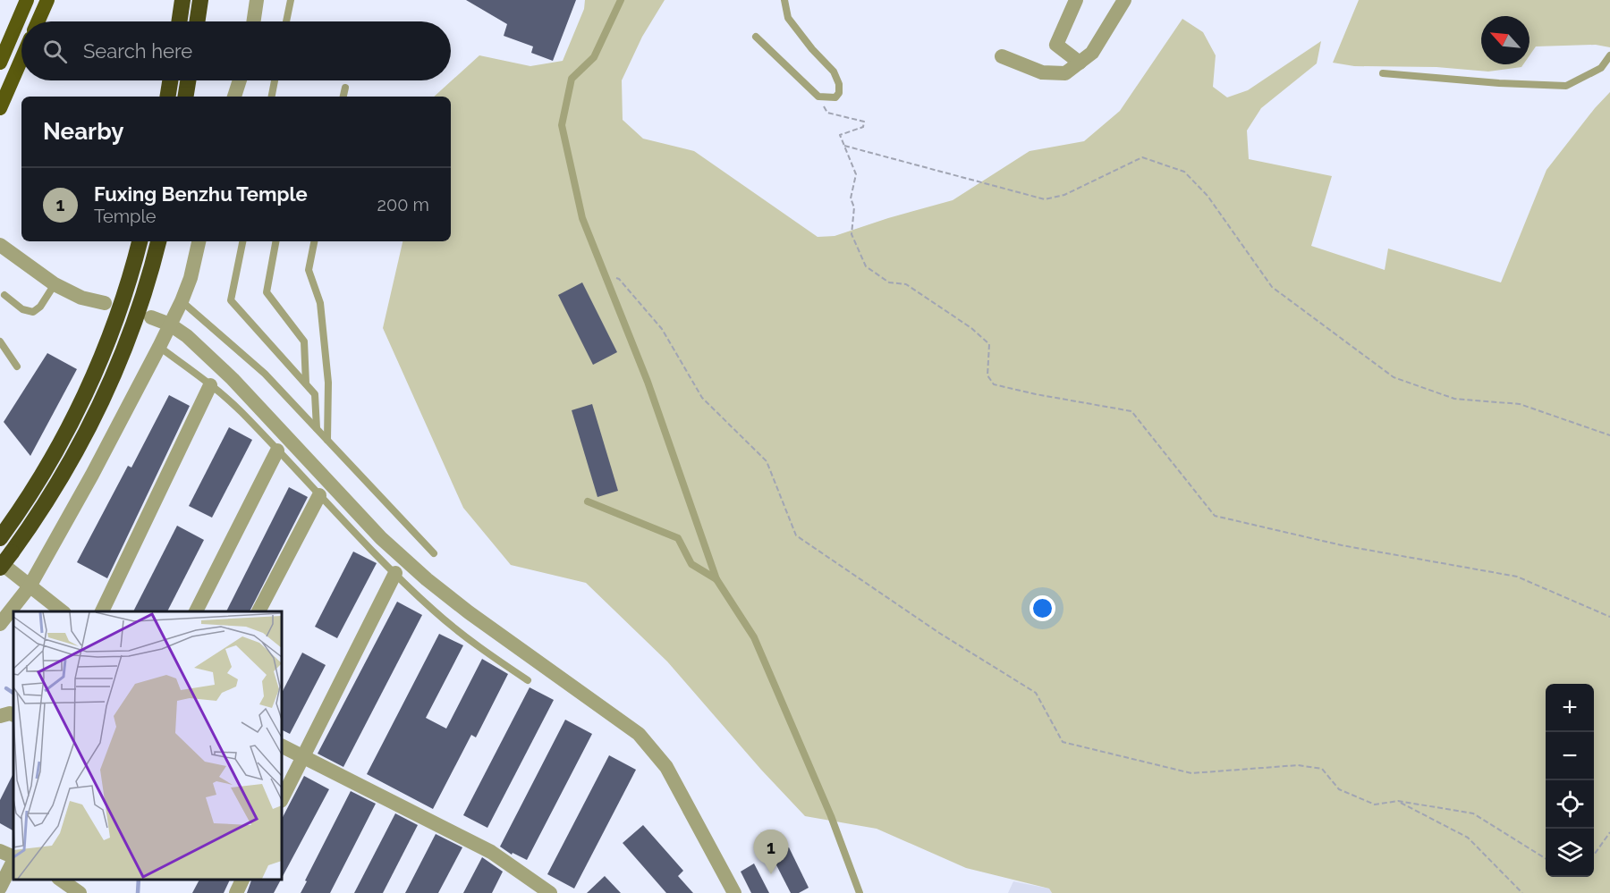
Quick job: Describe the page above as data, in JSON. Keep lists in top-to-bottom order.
{
  "north": "top left",
  "page": {
    "search": "Search here",
    "heading": "Nearby",
    "list": [
      {
        "mark": "1",
        "name": "Fuxing Benzhu Temple",
        "note": "Temple",
        "value": "200 m"
      }
    ],
    "map_buttons": ["+", "−"],
    "pins": "1"
  }
}
